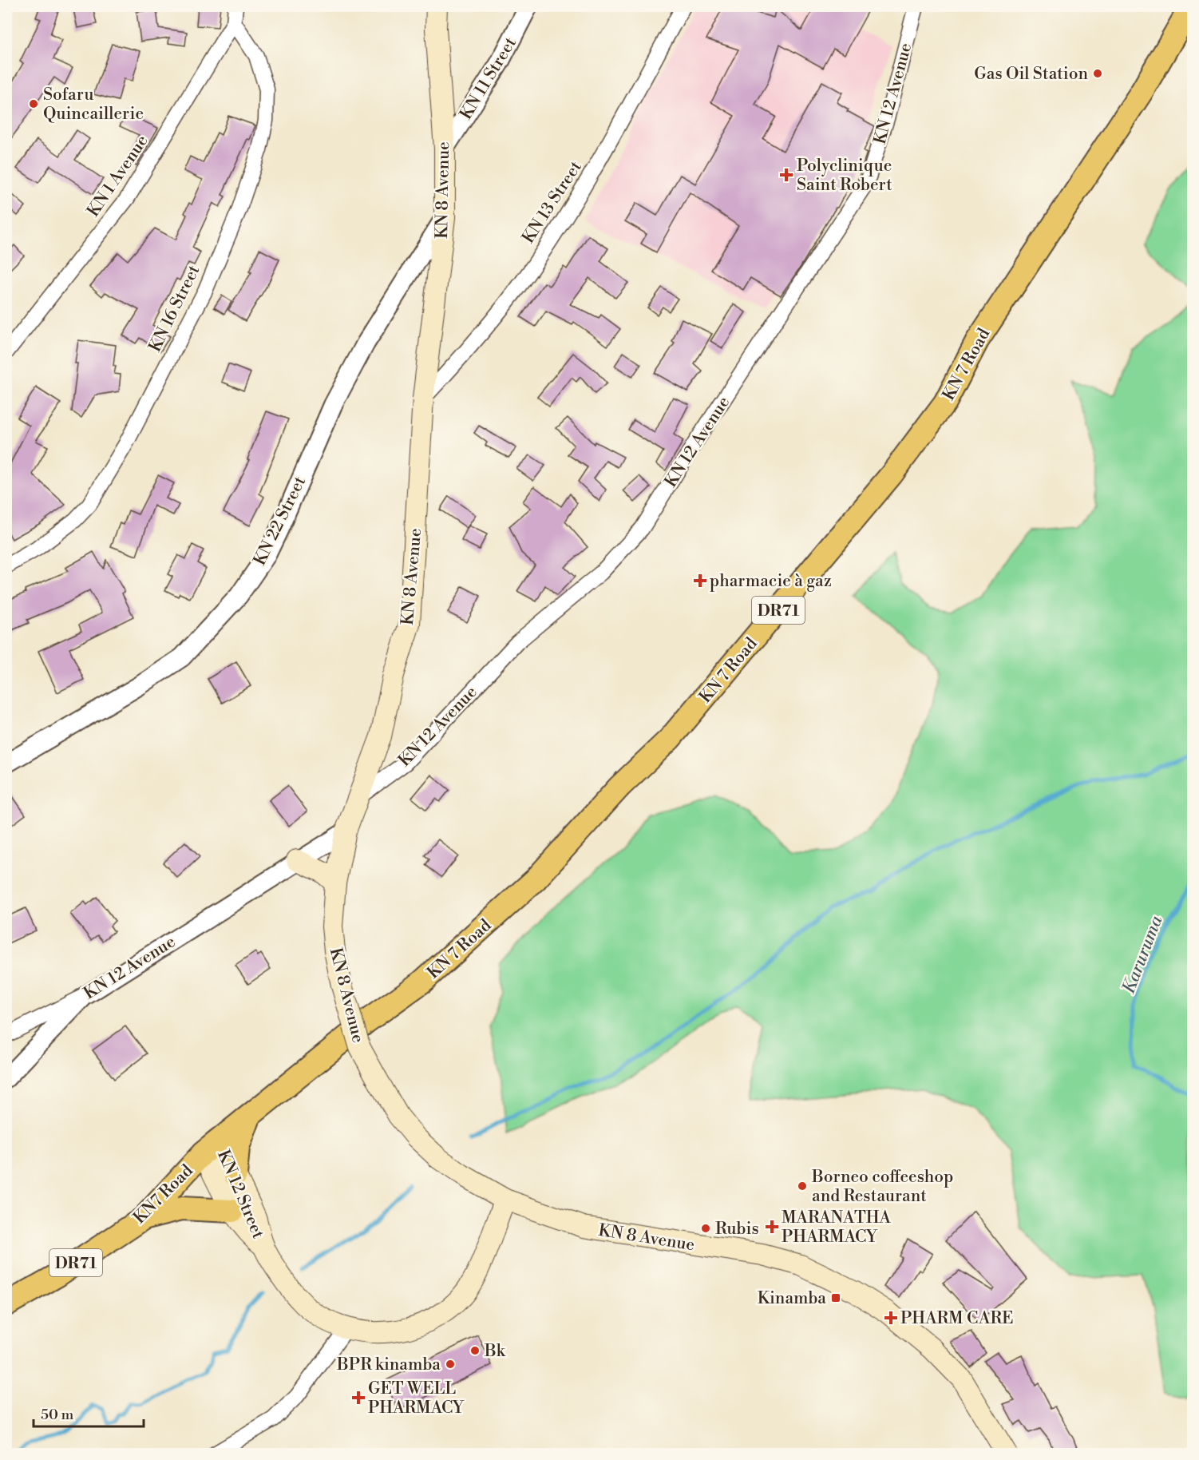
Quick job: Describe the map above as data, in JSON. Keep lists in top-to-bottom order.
{
  "streets": {
    "main road": [
      "KN 8 Avenue",
      "KN 7 Road",
      "DR71",
      "KN7 Road",
      "KN 12 Street"
    ],
    "street": [
      "KN 11 Street",
      "KN 12 Avenue",
      "KN 1 Avenue",
      "KN 13 Street",
      "KN 16 Street",
      "KN 22 Street"
    ]
  },
  "crossings": [
    ["KN 11 Street", "KN 8 Avenue"],
    ["KN 12 Avenue", "KN 8 Avenue"],
    ["KN 1 Avenue", "KN 16 Street"],
    ["KN 8 Avenue", "KN 13 Street"],
    ["KN 8 Avenue", "KN 22 Street"],
    ["KN 8 Avenue", "KN 12 Street"],
    ["KN 7 Road", "KN7 Road"],
    ["KN 7 Road", "KN 12 Street"],
    ["KN7 Road", "KN 12 Street"]
  ],
  "water": ["Karuruma"],
  "places": {
    "other": [
      "Gas Oil Station",
      "Sofaru Quincaillerie",
      "Borneo coffeeshop and Restaurant",
      "Rubis",
      "Bk",
      "BPR kinamba"
    ],
    "health": [
      "Polyclinique Saint Robert",
      "pharmacie à gaz",
      "MARANATHA PHARMACY",
      "PHARM CARE",
      "GET WELL PHARMACY"
    ],
    "transit": ["Kinamba"]
  },
  "scale_bar": "50 m"
}
